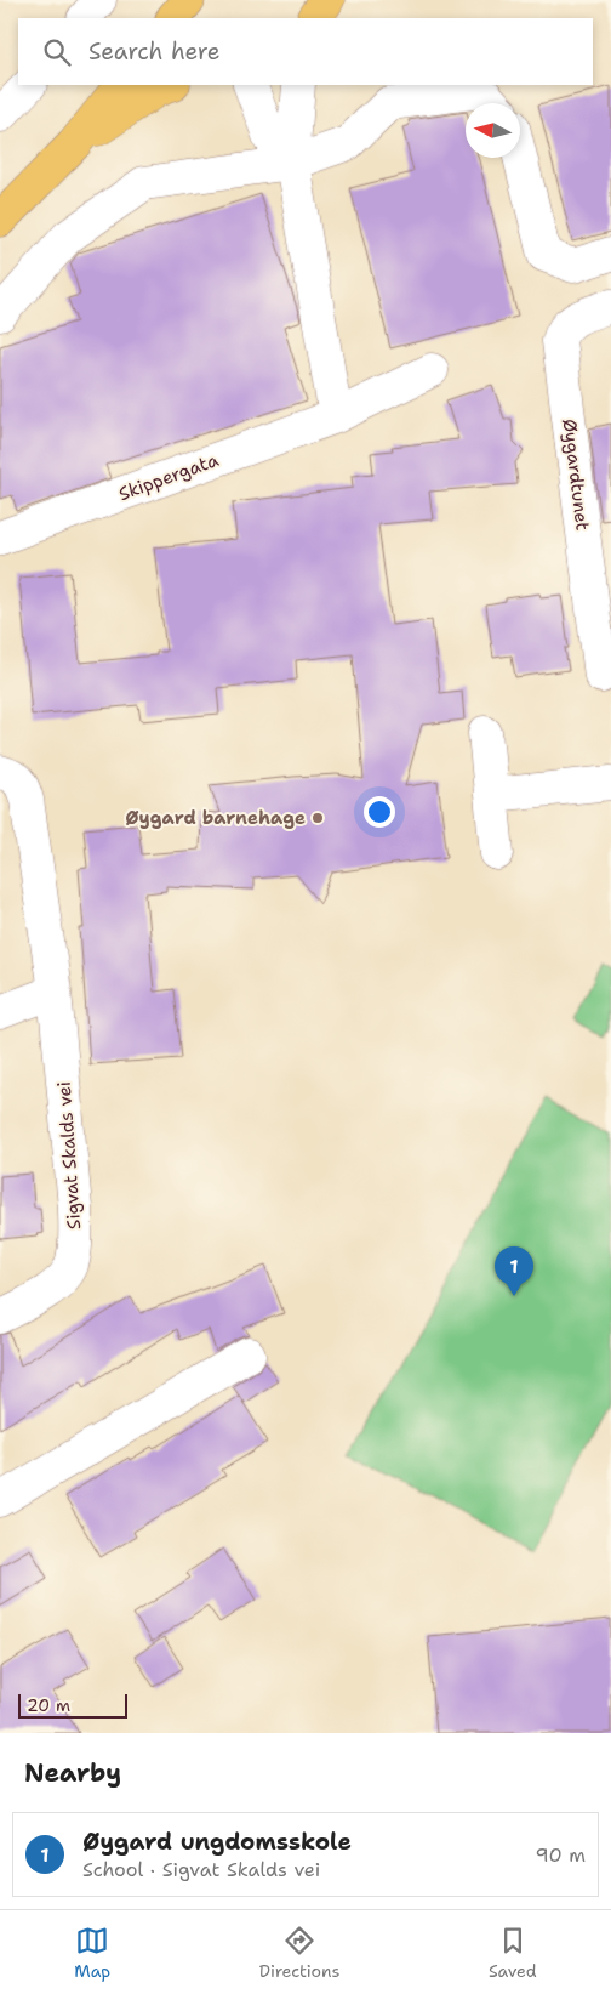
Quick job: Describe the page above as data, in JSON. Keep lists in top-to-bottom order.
{
  "streets": {
    "street": ["Øygardtunet", "Skippergata", "Sigvat Skalds vei"]
  },
  "places": ["Øygard barnehage"],
  "scale_bar": "20 m",
  "north": "left",
  "page": {
    "search": "Search here",
    "pins": "1",
    "scale": "20 m",
    "heading": "Nearby",
    "list": [
      {
        "mark": "1",
        "name": "Øygard ungdomsskole",
        "note": "School · Sigvat Skalds vei",
        "value": "90 m"
      }
    ],
    "nav": ["Map", "Directions", "Saved"]
  }
}
